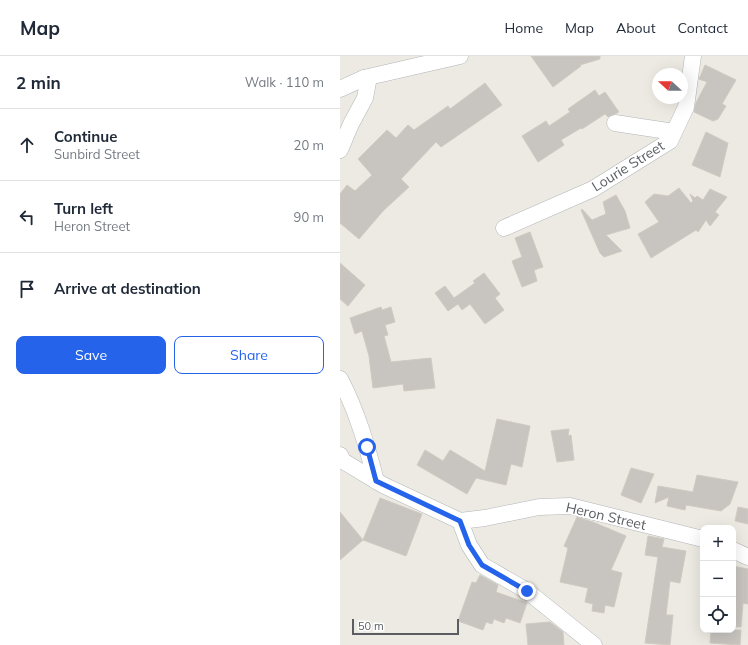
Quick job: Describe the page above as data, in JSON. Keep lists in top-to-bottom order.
{
  "streets": {
    "street": ["Lourie Street", "Heron Street"]
  },
  "scale_bar": "50 m",
  "north": "left",
  "page": {
    "header": "Map",
    "nav": [
      "Home",
      "Map",
      "About",
      "Contact"
    ],
    "heading": ["2 min", "Walk · 110 m"],
    "list": [
      ["Continue", "Sunbird Street", "20 m"],
      ["Turn left", "Heron Street", "90 m"],
      "Arrive at destination"
    ],
    "buttons": ["Save", "Share"],
    "map_buttons": ["+", "−"],
    "scale": "50 m"
  }
}
